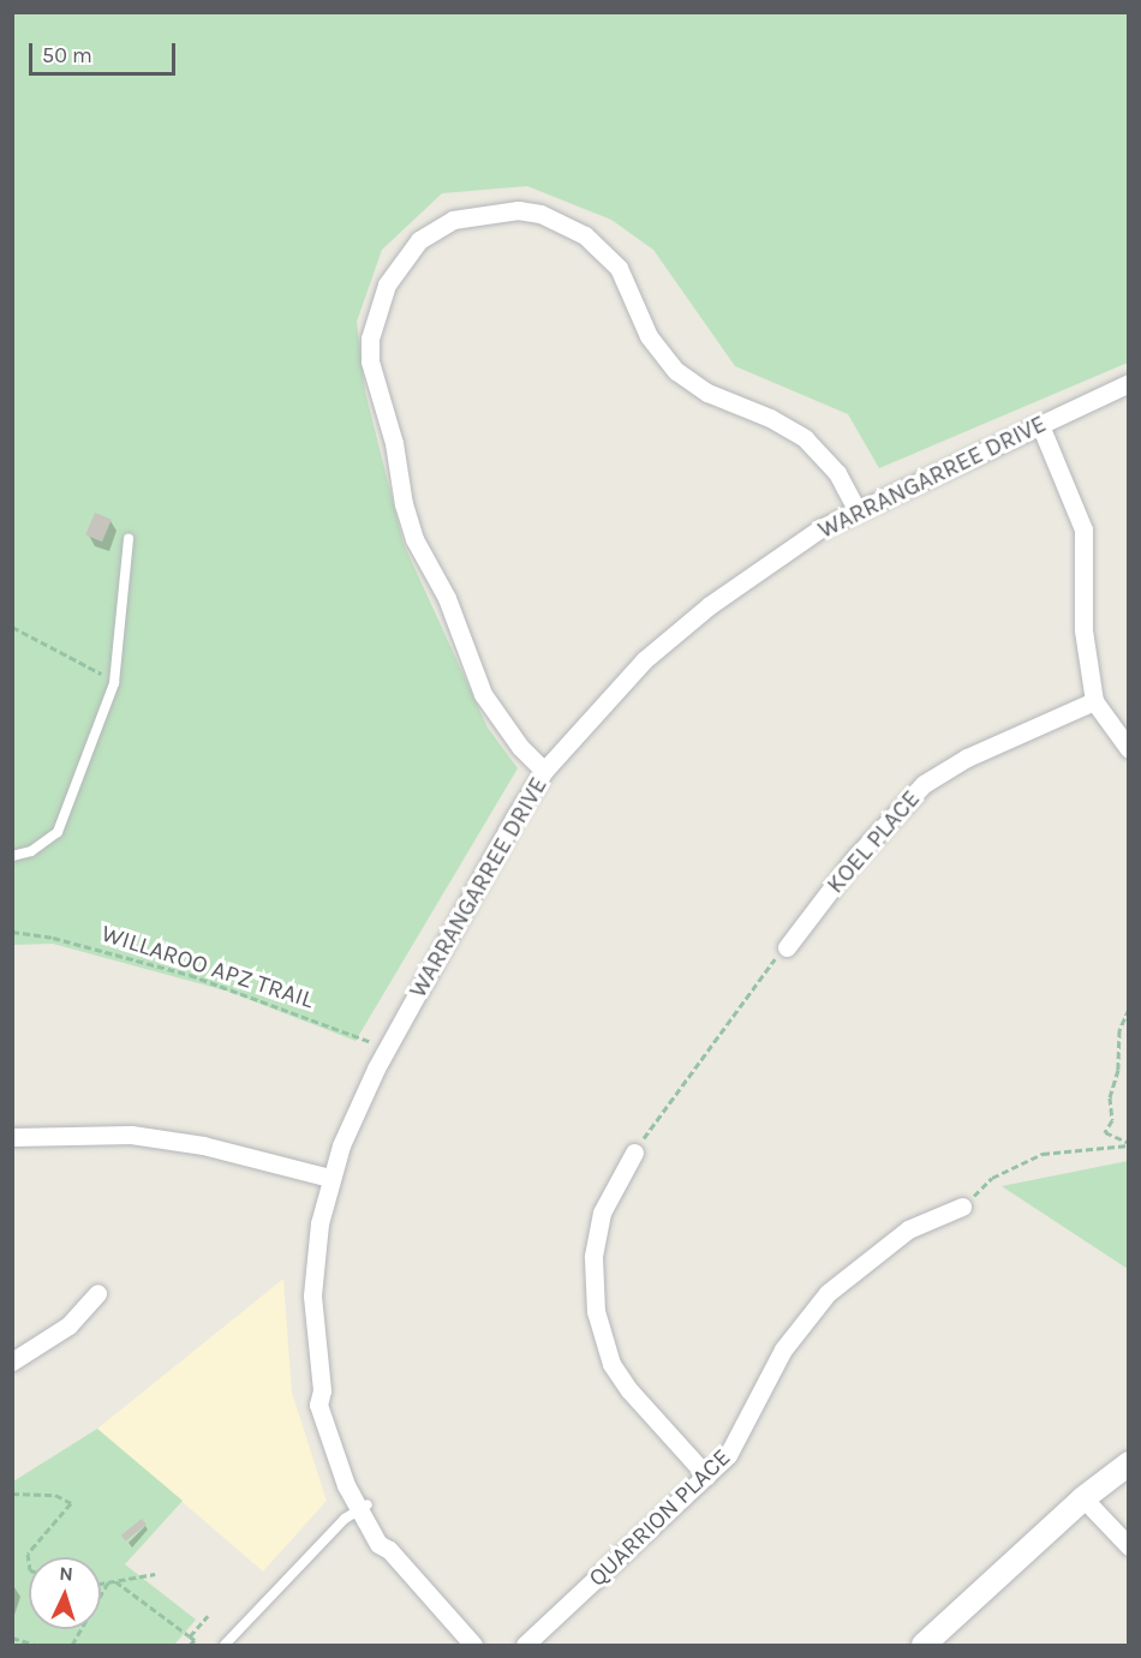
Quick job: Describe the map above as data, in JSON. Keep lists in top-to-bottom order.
{
  "streets": {
    "street": ["WARRANGARREE DRIVE", "KOEL PLACE", "QUARRION PLACE"],
    "path": ["WILLAROO APZ TRAIL"]
  },
  "crossings": [
    ["WARRANGARREE DRIVE", "WILLAROO APZ TRAIL"]
  ],
  "scale_bar": "50 m",
  "north": "top"
}
